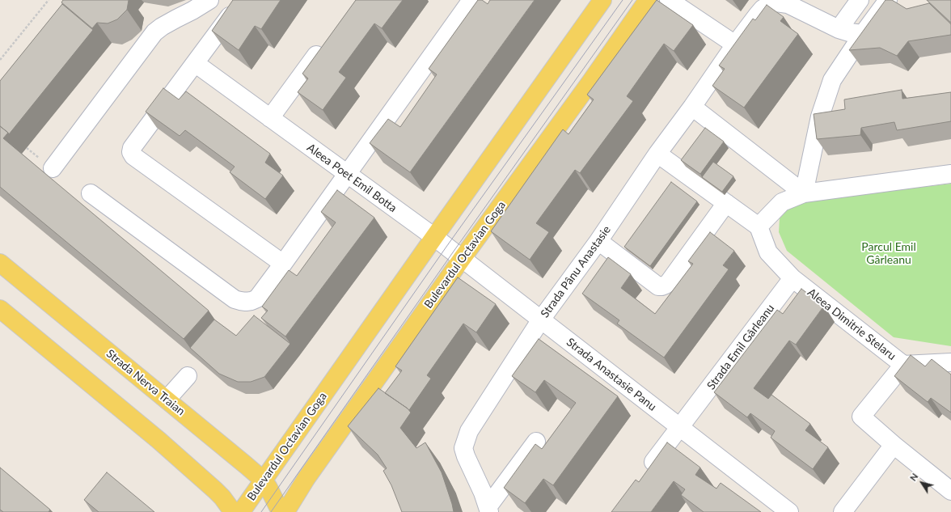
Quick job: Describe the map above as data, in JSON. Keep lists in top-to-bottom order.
{
  "streets": {
    "main road": ["Bulevardul Octavian Goga", "Strada Nerva Traian"],
    "street": [
      "Aleea Poet Emil Botta",
      "Strada Pânu Anastasie",
      "Aleea Dimitrie Stelaru",
      "Strada Emil Gârleanu",
      "Strada Anastasie Panu"
    ]
  },
  "crossings": [
    ["Aleea Poet Emil Botta", "Bulevardul Octavian Goga"],
    ["Aleea Poet Emil Botta", "Strada Anastasie Panu"],
    ["Bulevardul Octavian Goga", "Strada Anastasie Panu"],
    ["Bulevardul Octavian Goga", "Strada Nerva Traian"],
    ["Strada Pânu Anastasie", "Strada Anastasie Panu"],
    ["Aleea Dimitrie Stelaru", "Strada Emil Gârleanu"],
    ["Strada Emil Gârleanu", "Strada Anastasie Panu"]
  ],
  "parks": ["Parcul Emil Gârleanu"],
  "north": "top left"
}
